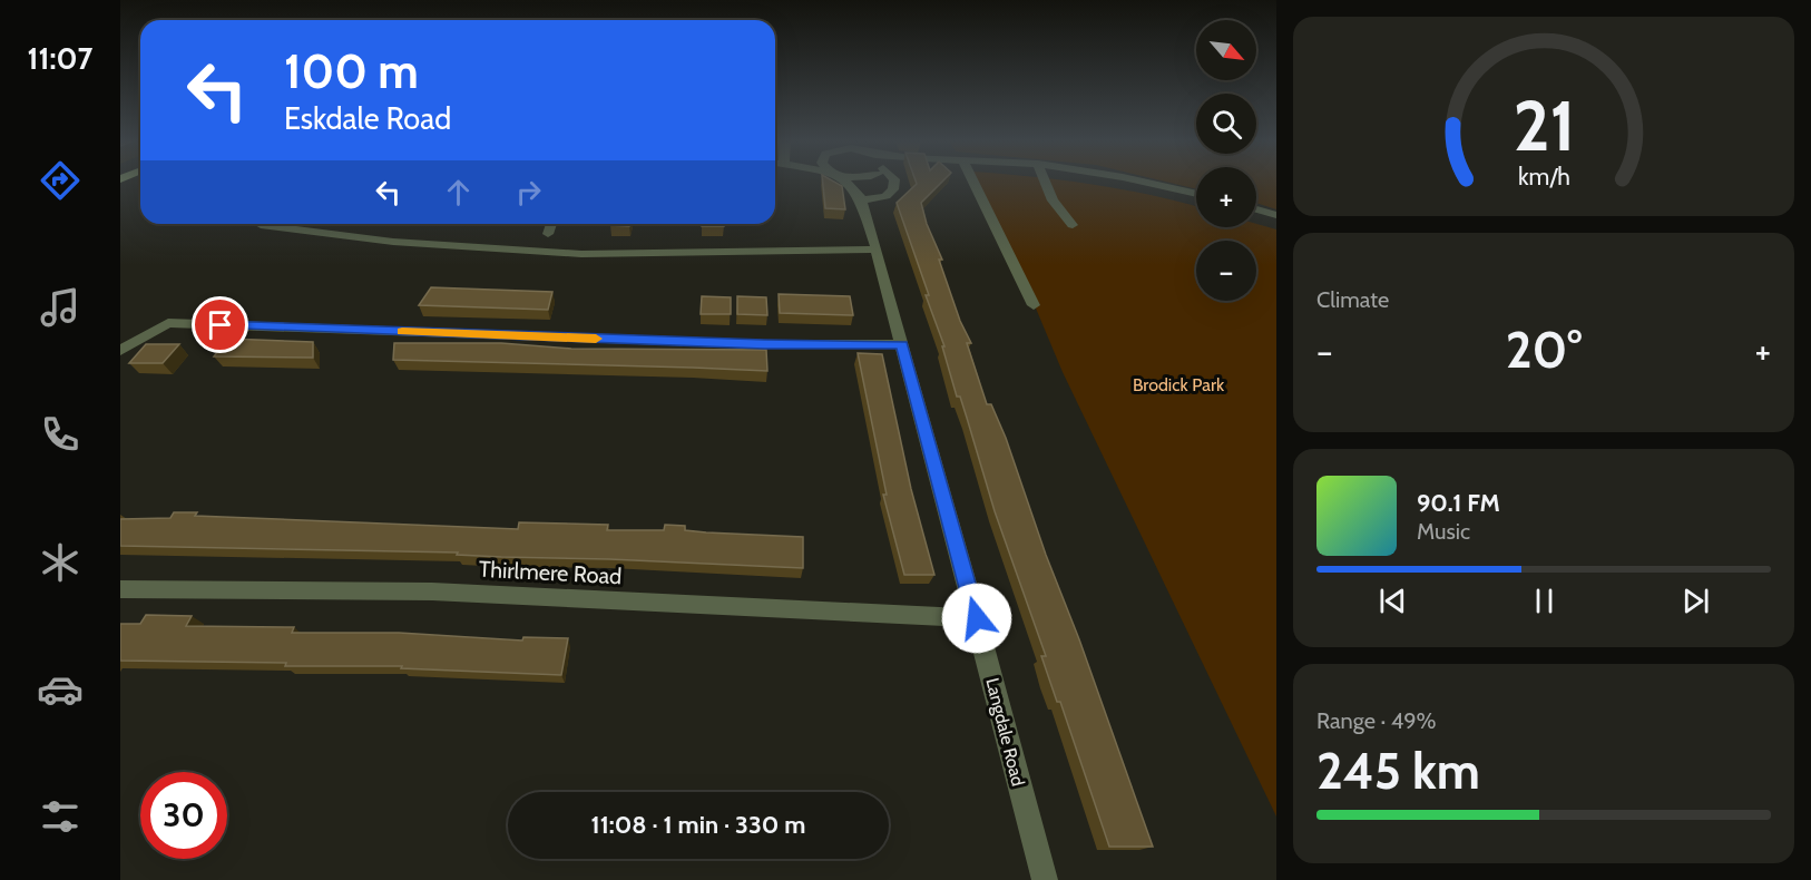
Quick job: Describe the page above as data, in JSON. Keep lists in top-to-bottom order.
{
  "streets": {
    "street": ["Thirlmere Road", "Langdale Road"]
  },
  "crossings": [
    ["Thirlmere Road", "Langdale Road"]
  ],
  "parks": ["Brodick Park"],
  "north": "bottom right",
  "page": {
    "tabs": "11:07",
    "map_buttons": ["+", "−"],
    "turn": ["100 m", "Eskdale Road"],
    "tile": [
      "Climate",
      ["Range · 49%", "245 km"]
    ],
    "heat": ["−", "20°", "+"],
    "song": ["90.1 FM", "Music"],
    "limit": "30",
    "trip": "11:08 · 1 min · 330 m",
    "gauge": ["21", "km/h"]
  }
}
